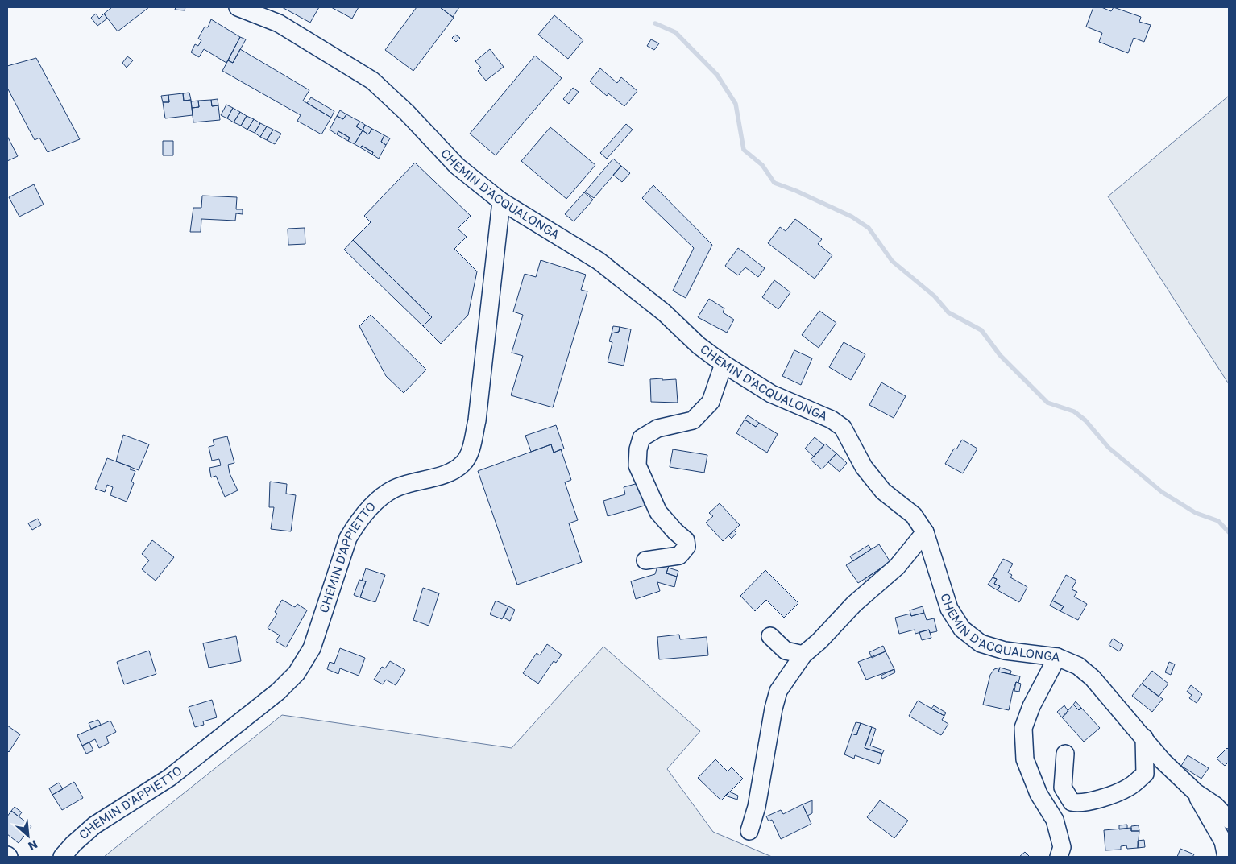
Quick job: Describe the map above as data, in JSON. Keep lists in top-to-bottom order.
{
  "streets": {
    "street": ["CHEMIN D'ACQUALONGA", "CHEMIN D'APPIETTO"]
  },
  "crossings": [
    ["CHEMIN D'ACQUALONGA", "CHEMIN D'APPIETTO"]
  ],
  "north": "bottom right"
}
